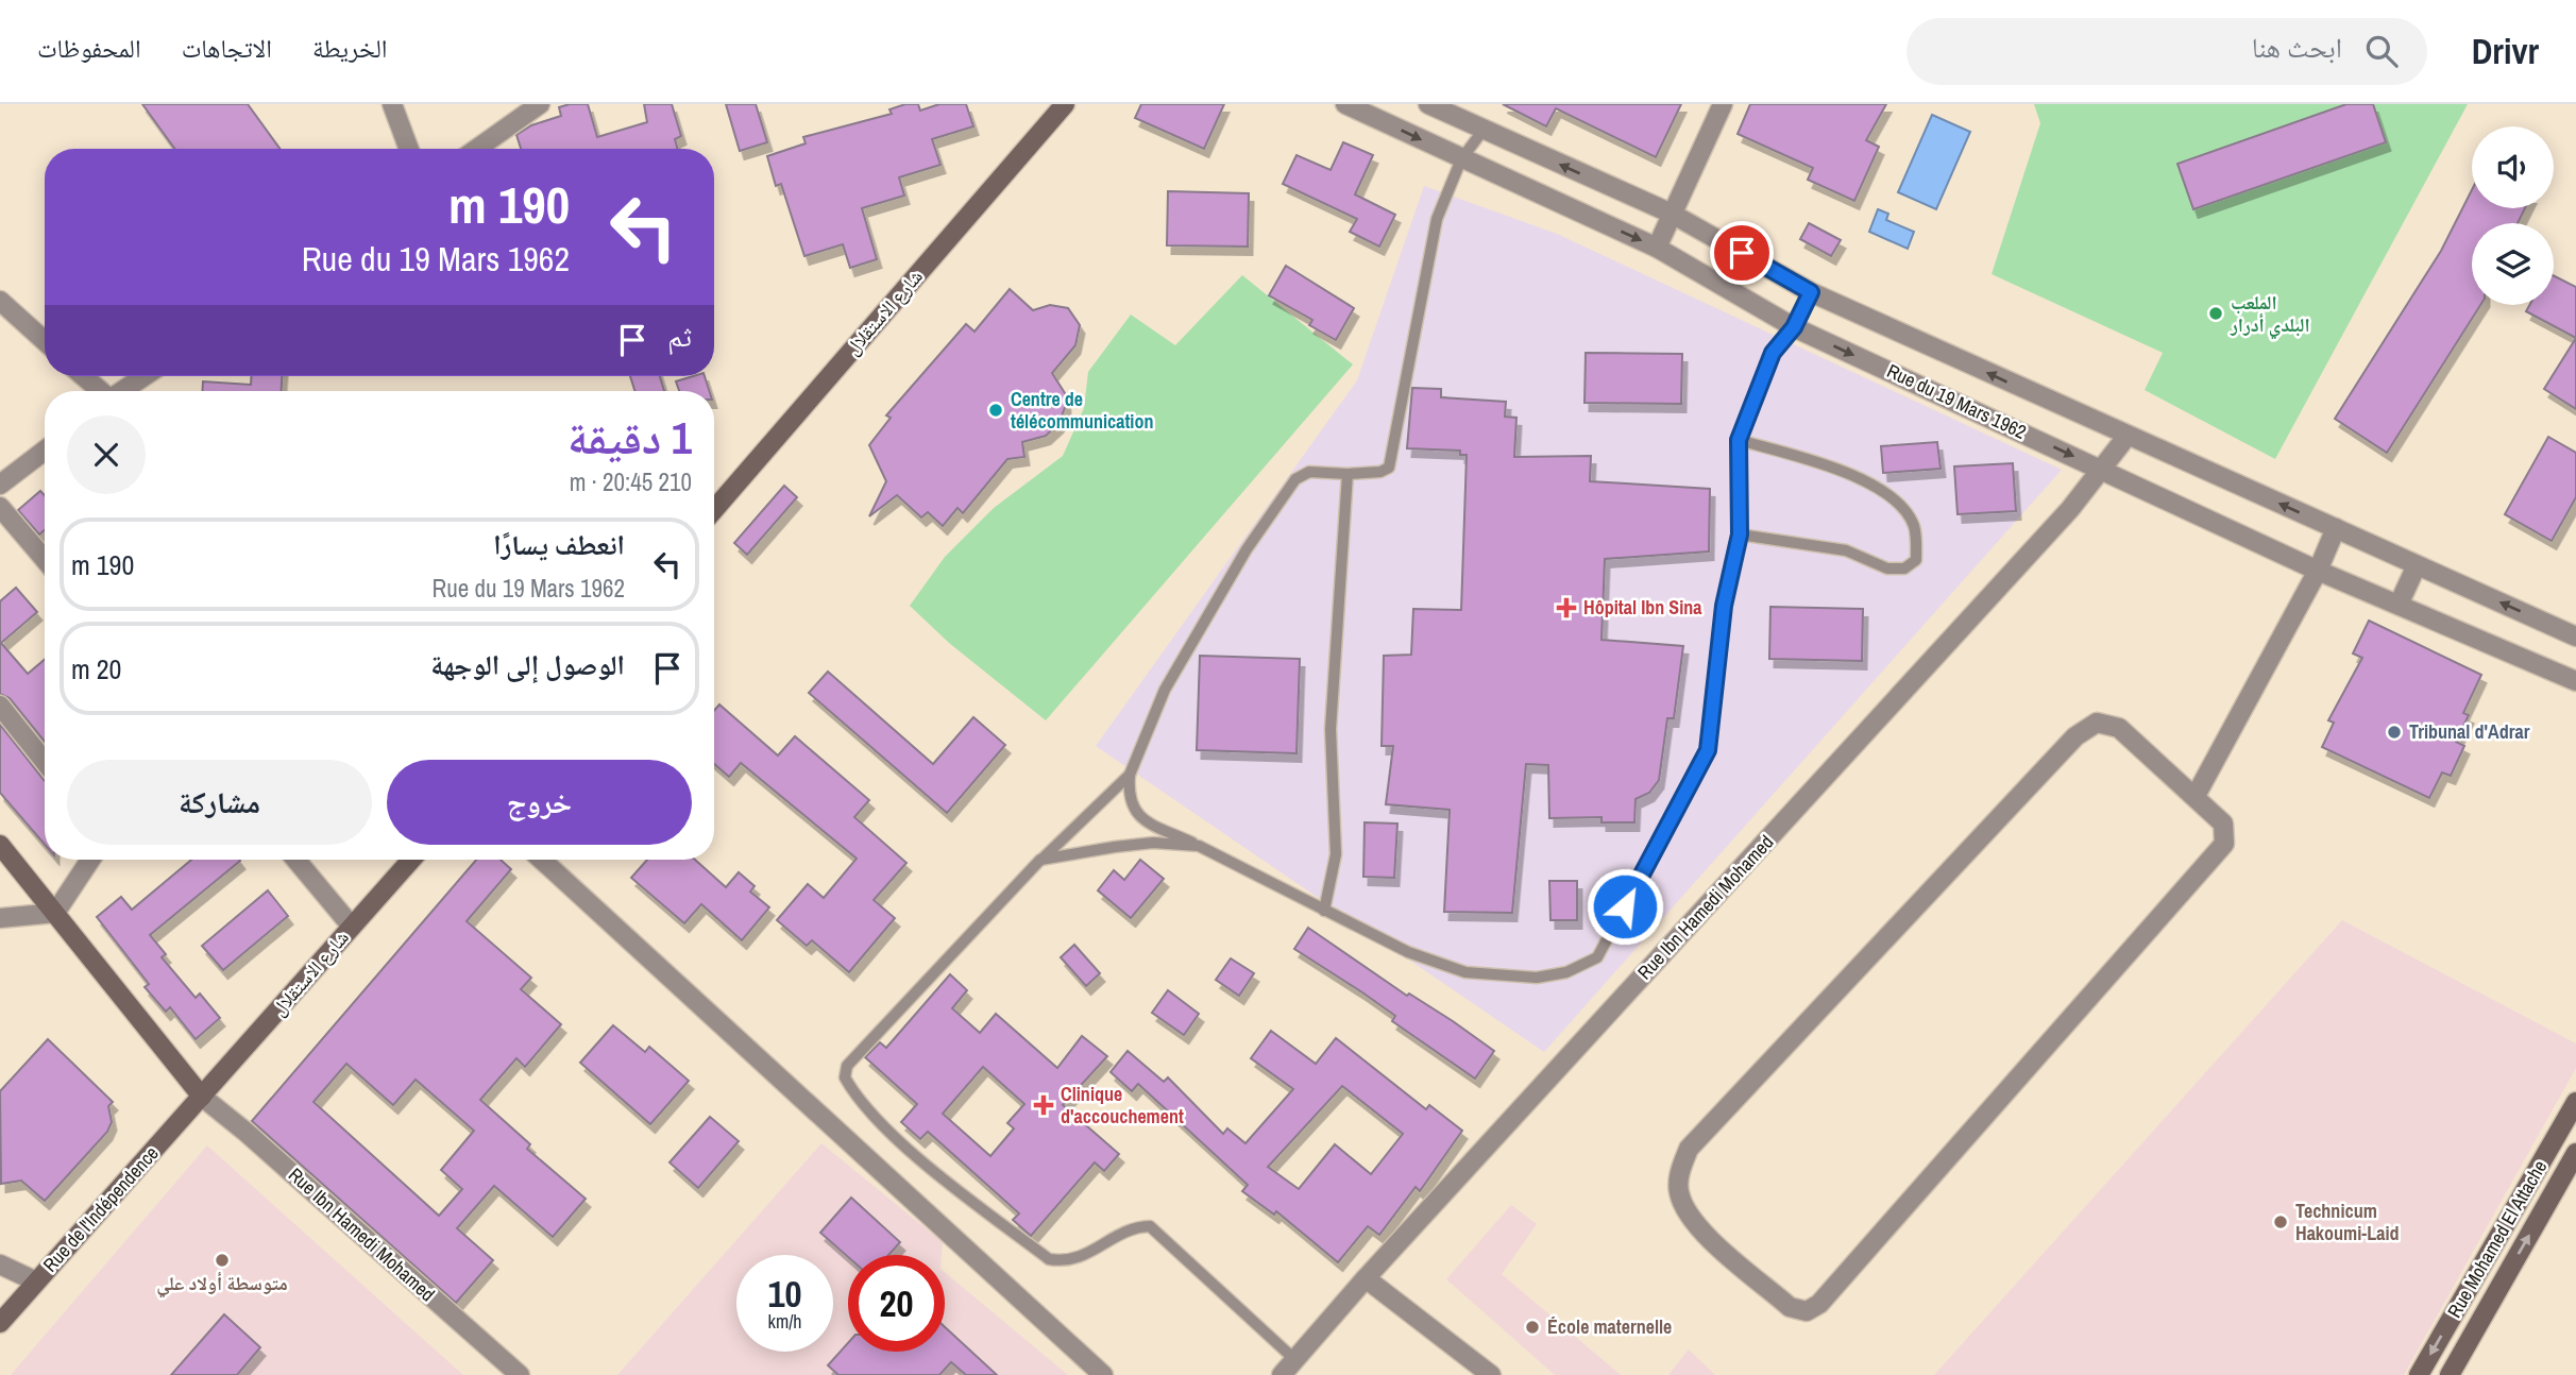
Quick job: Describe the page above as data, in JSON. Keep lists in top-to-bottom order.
{
  "streets": {
    "street": [
      "شارع الاستقلال",
      "Rue du 19 Mars 1962",
      "Rue Ibn Hamedi Mohamed",
      "Rue de l'Indépendence",
      "Rue Mohamed El Attache"
    ]
  },
  "crossings": [
    ["شارع الاستقلال", "Rue Ibn Hamedi Mohamed"],
    ["شارع الاستقلال", "Rue de l'Indépendence"],
    ["Rue du 19 Mars 1962", "Rue Ibn Hamedi Mohamed"],
    ["Rue Ibn Hamedi Mohamed", "Rue de l'Indépendence"]
  ],
  "places": {
    "other": [
      "الملعب البلدي أدرار",
      "Centre de télécommunication",
      "Tribunal d'Adrar",
      "Technicum Hakoumi-Laid",
      "متوسطة أولاد علي",
      "École maternelle"
    ],
    "health": ["Hôpital Ibn Sina", "Clinique d'accouchement"]
  },
  "page": {
    "header": "Drivr",
    "search": "ابحث هنا",
    "nav": ["الخريطة", "الاتجاهات", "المحفوظات"],
    "turn": ["190 m", "Rue du 19 Mars 1962"],
    "then": "ثم",
    "heading": ["1 دقيقة", "210 m · 20:45"],
    "list": [
      {
        "name": "انعطف يسارًا",
        "note": "Rue du 19 Mars 1962",
        "value": "190 m"
      },
      {
        "name": "الوصول إلى الوجهة",
        "value": "20 m"
      }
    ],
    "buttons": ["خروج", "مشاركة"],
    "speed": "10 km/h",
    "limit": "20"
  }
}
